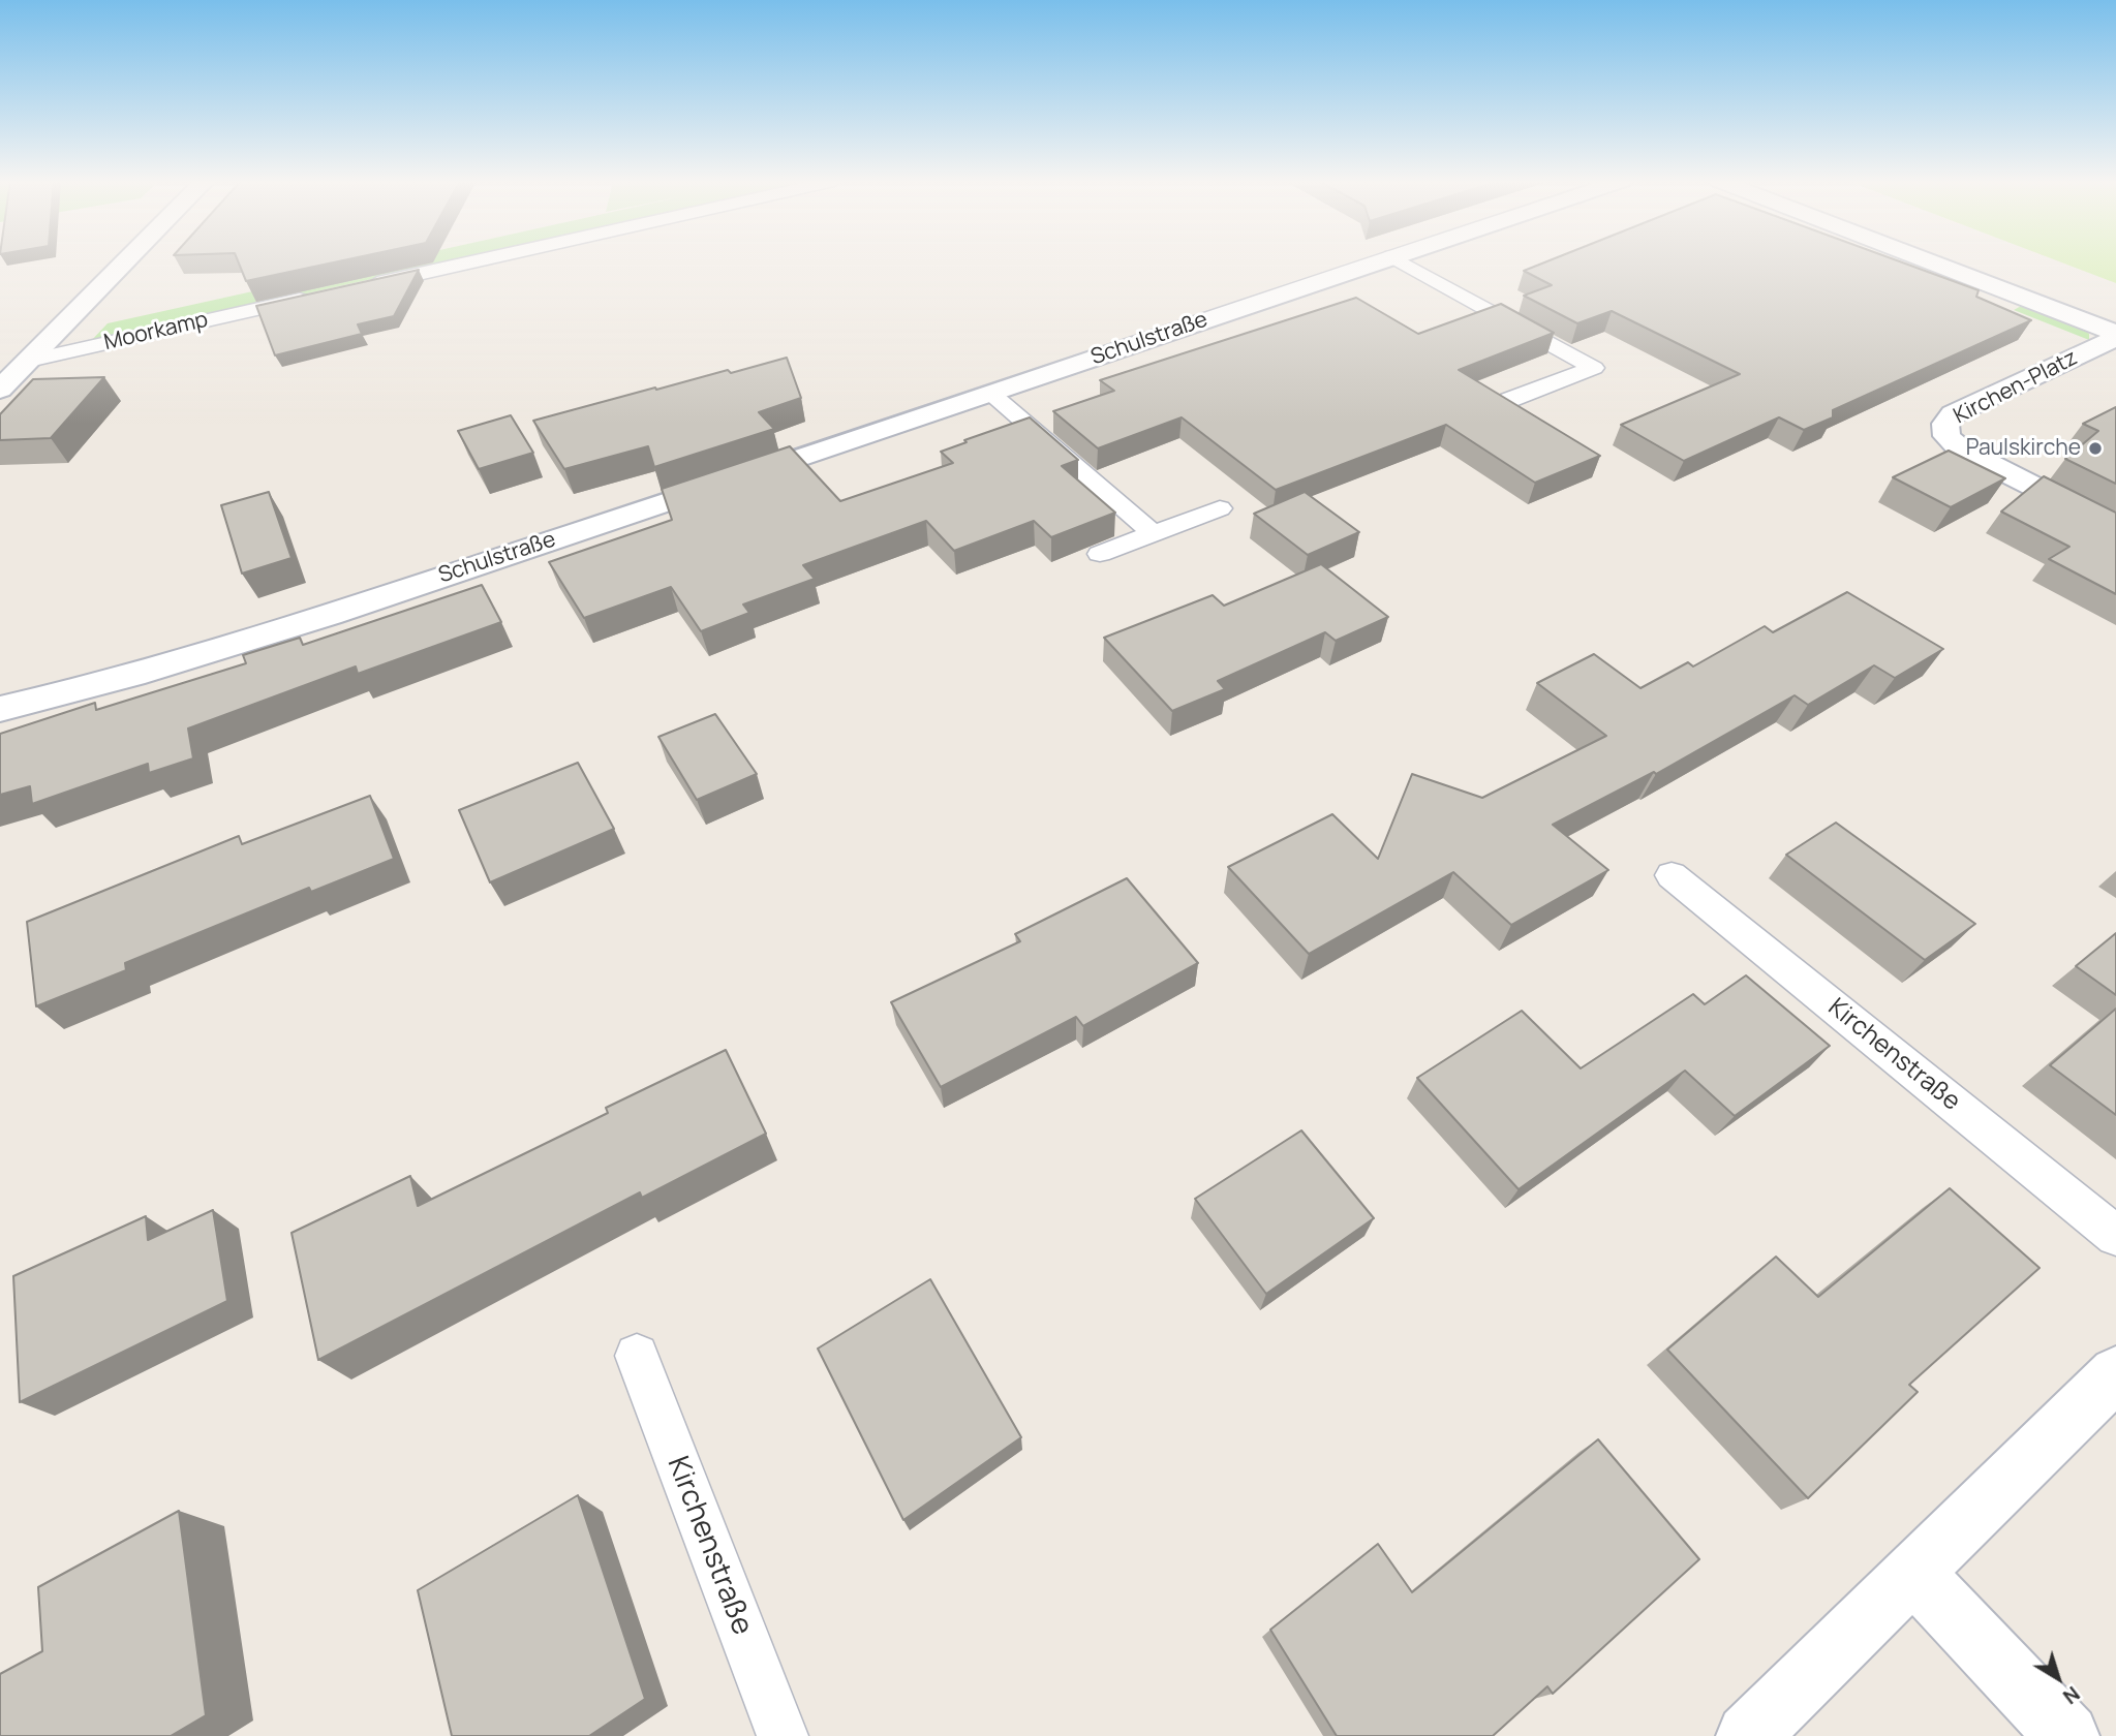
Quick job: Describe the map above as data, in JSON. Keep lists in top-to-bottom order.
{
  "streets": {
    "street": ["Schulstraße", "Kirchen-Platz"],
    "lane": ["Moorkamp", "Kirchenstraße"]
  },
  "places": ["Paulskirche"],
  "north": "bottom right"
}
